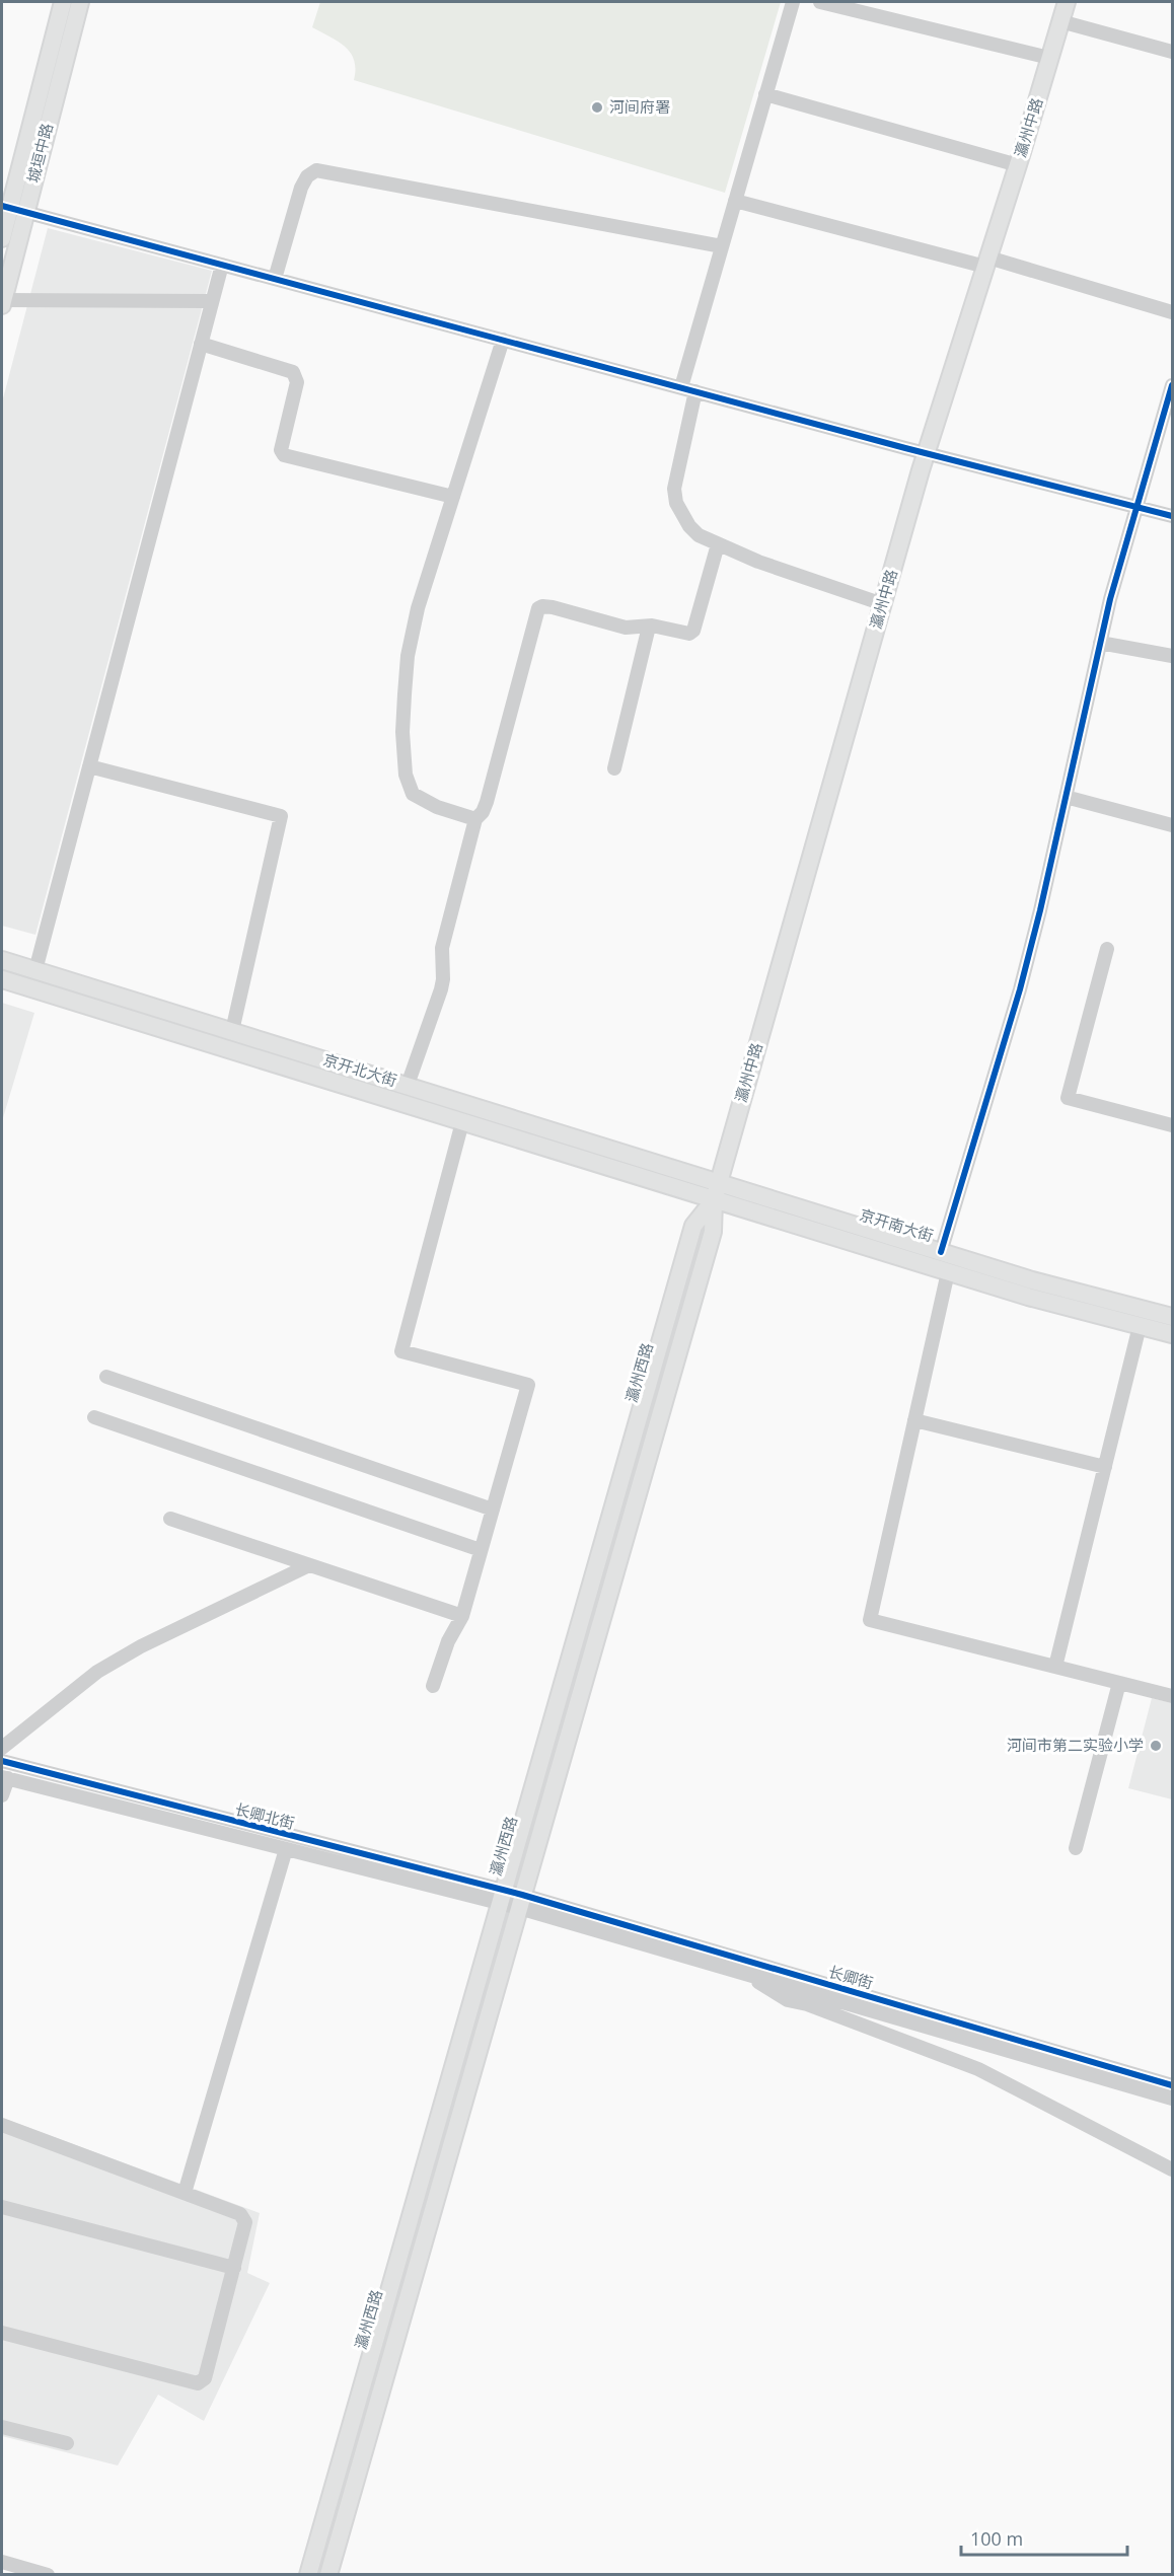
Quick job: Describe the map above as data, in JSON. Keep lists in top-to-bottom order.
{
  "streets": {
    "main road": [
      "瀛州中路",
      "城垣中路",
      "京开北大街",
      "京开南大街",
      "瀛州西路"
    ],
    "street": ["长卿北街", "长卿街"]
  },
  "crossings": [
    ["瀛州中路", "京开北大街"],
    ["瀛州中路", "京开南大街"],
    ["瀛州中路", "瀛州西路"],
    ["京开北大街", "京开南大街"],
    ["京开北大街", "瀛州西路"],
    ["京开南大街", "瀛州西路"],
    ["瀛州西路", "长卿北街"],
    ["瀛州西路", "长卿街"],
    ["长卿北街", "长卿街"]
  ],
  "places": ["河间府署", "河间市第二实验小学"],
  "scale_bar": "100 m"
}
